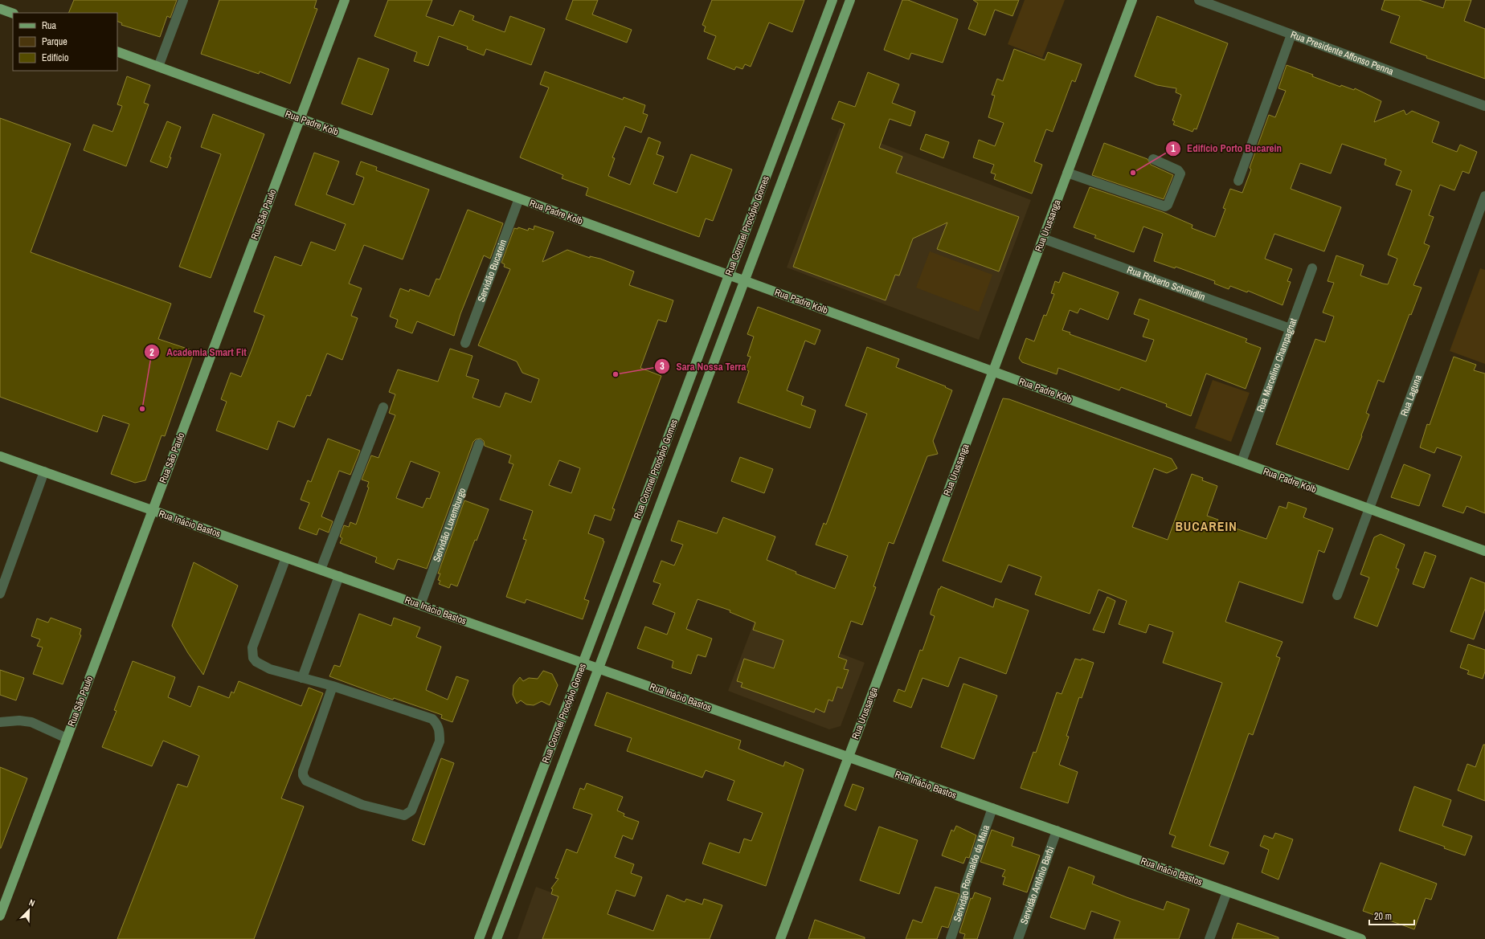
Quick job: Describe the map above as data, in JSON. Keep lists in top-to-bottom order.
{
  "streets": {
    "main road": [
      "Rua Padre Kolb",
      "Rua São Paulo",
      "Rua Coronel Procópio Gomes",
      "Rua Urussanga",
      "Rua Inácio Bastos"
    ],
    "street": [
      "Rua Presidente Affonso Penna",
      "Servidão Bucarein",
      "Rua Roberto Schmidlin",
      "Rua Marcelino Champagnat",
      "Rua Laguna",
      "Servidão Luxemburgo",
      "Servidão Romualdo da Maia",
      "Servidão Antônio Barbi"
    ]
  },
  "crossings": [
    ["Rua Padre Kolb", "Rua São Paulo"],
    ["Rua Padre Kolb", "Rua Coronel Procópio Gomes"],
    ["Rua Padre Kolb", "Rua Urussanga"],
    ["Rua Padre Kolb", "Servidão Bucarein"],
    ["Rua Padre Kolb", "Rua Marcelino Champagnat"],
    ["Rua Padre Kolb", "Rua Laguna"],
    ["Rua São Paulo", "Rua Inácio Bastos"],
    ["Rua Coronel Procópio Gomes", "Rua Inácio Bastos"],
    ["Rua Urussanga", "Rua Roberto Schmidlin"],
    ["Rua Urussanga", "Rua Inácio Bastos"],
    ["Rua Roberto Schmidlin", "Rua Marcelino Champagnat"],
    ["Rua Inácio Bastos", "Servidão Luxemburgo"],
    ["Rua Inácio Bastos", "Servidão Romualdo da Maia"],
    ["Rua Inácio Bastos", "Servidão Antônio Barbi"]
  ],
  "districts": ["BUCAREIN"],
  "places": ["Edifício Porto Bucarein", "Sara Nossa Terra", "Academia Smart Fit"],
  "legend": ["Rua", "Parque", "Edifício"],
  "scale_bar": "20 m",
  "north": "top right"
}
